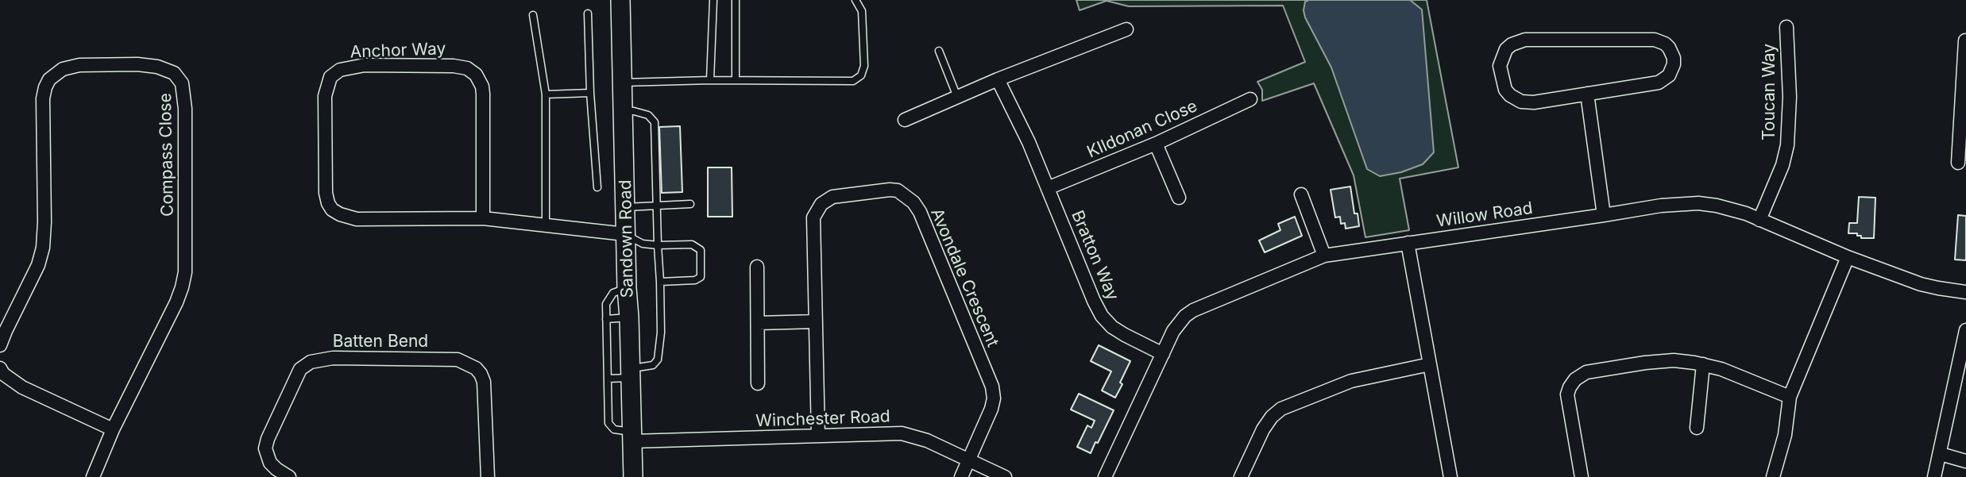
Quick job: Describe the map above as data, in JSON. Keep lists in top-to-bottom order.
{
  "streets": {
    "street": [
      "Anchor Way",
      "Toucan Way",
      "KIldonan Close",
      "Compass Close",
      "Willow Road",
      "Sandown Road",
      "Bratton Way",
      "Avondale Crescent",
      "Batten Bend",
      "Winchester Road"
    ]
  },
  "crossings": [
    ["Anchor Way", "Sandown Road"],
    ["Toucan Way", "Willow Road"],
    ["KIldonan Close", "Bratton Way"],
    ["Willow Road", "Bratton Way"],
    ["Sandown Road", "Winchester Road"],
    ["Avondale Crescent", "Winchester Road"]
  ]
}
